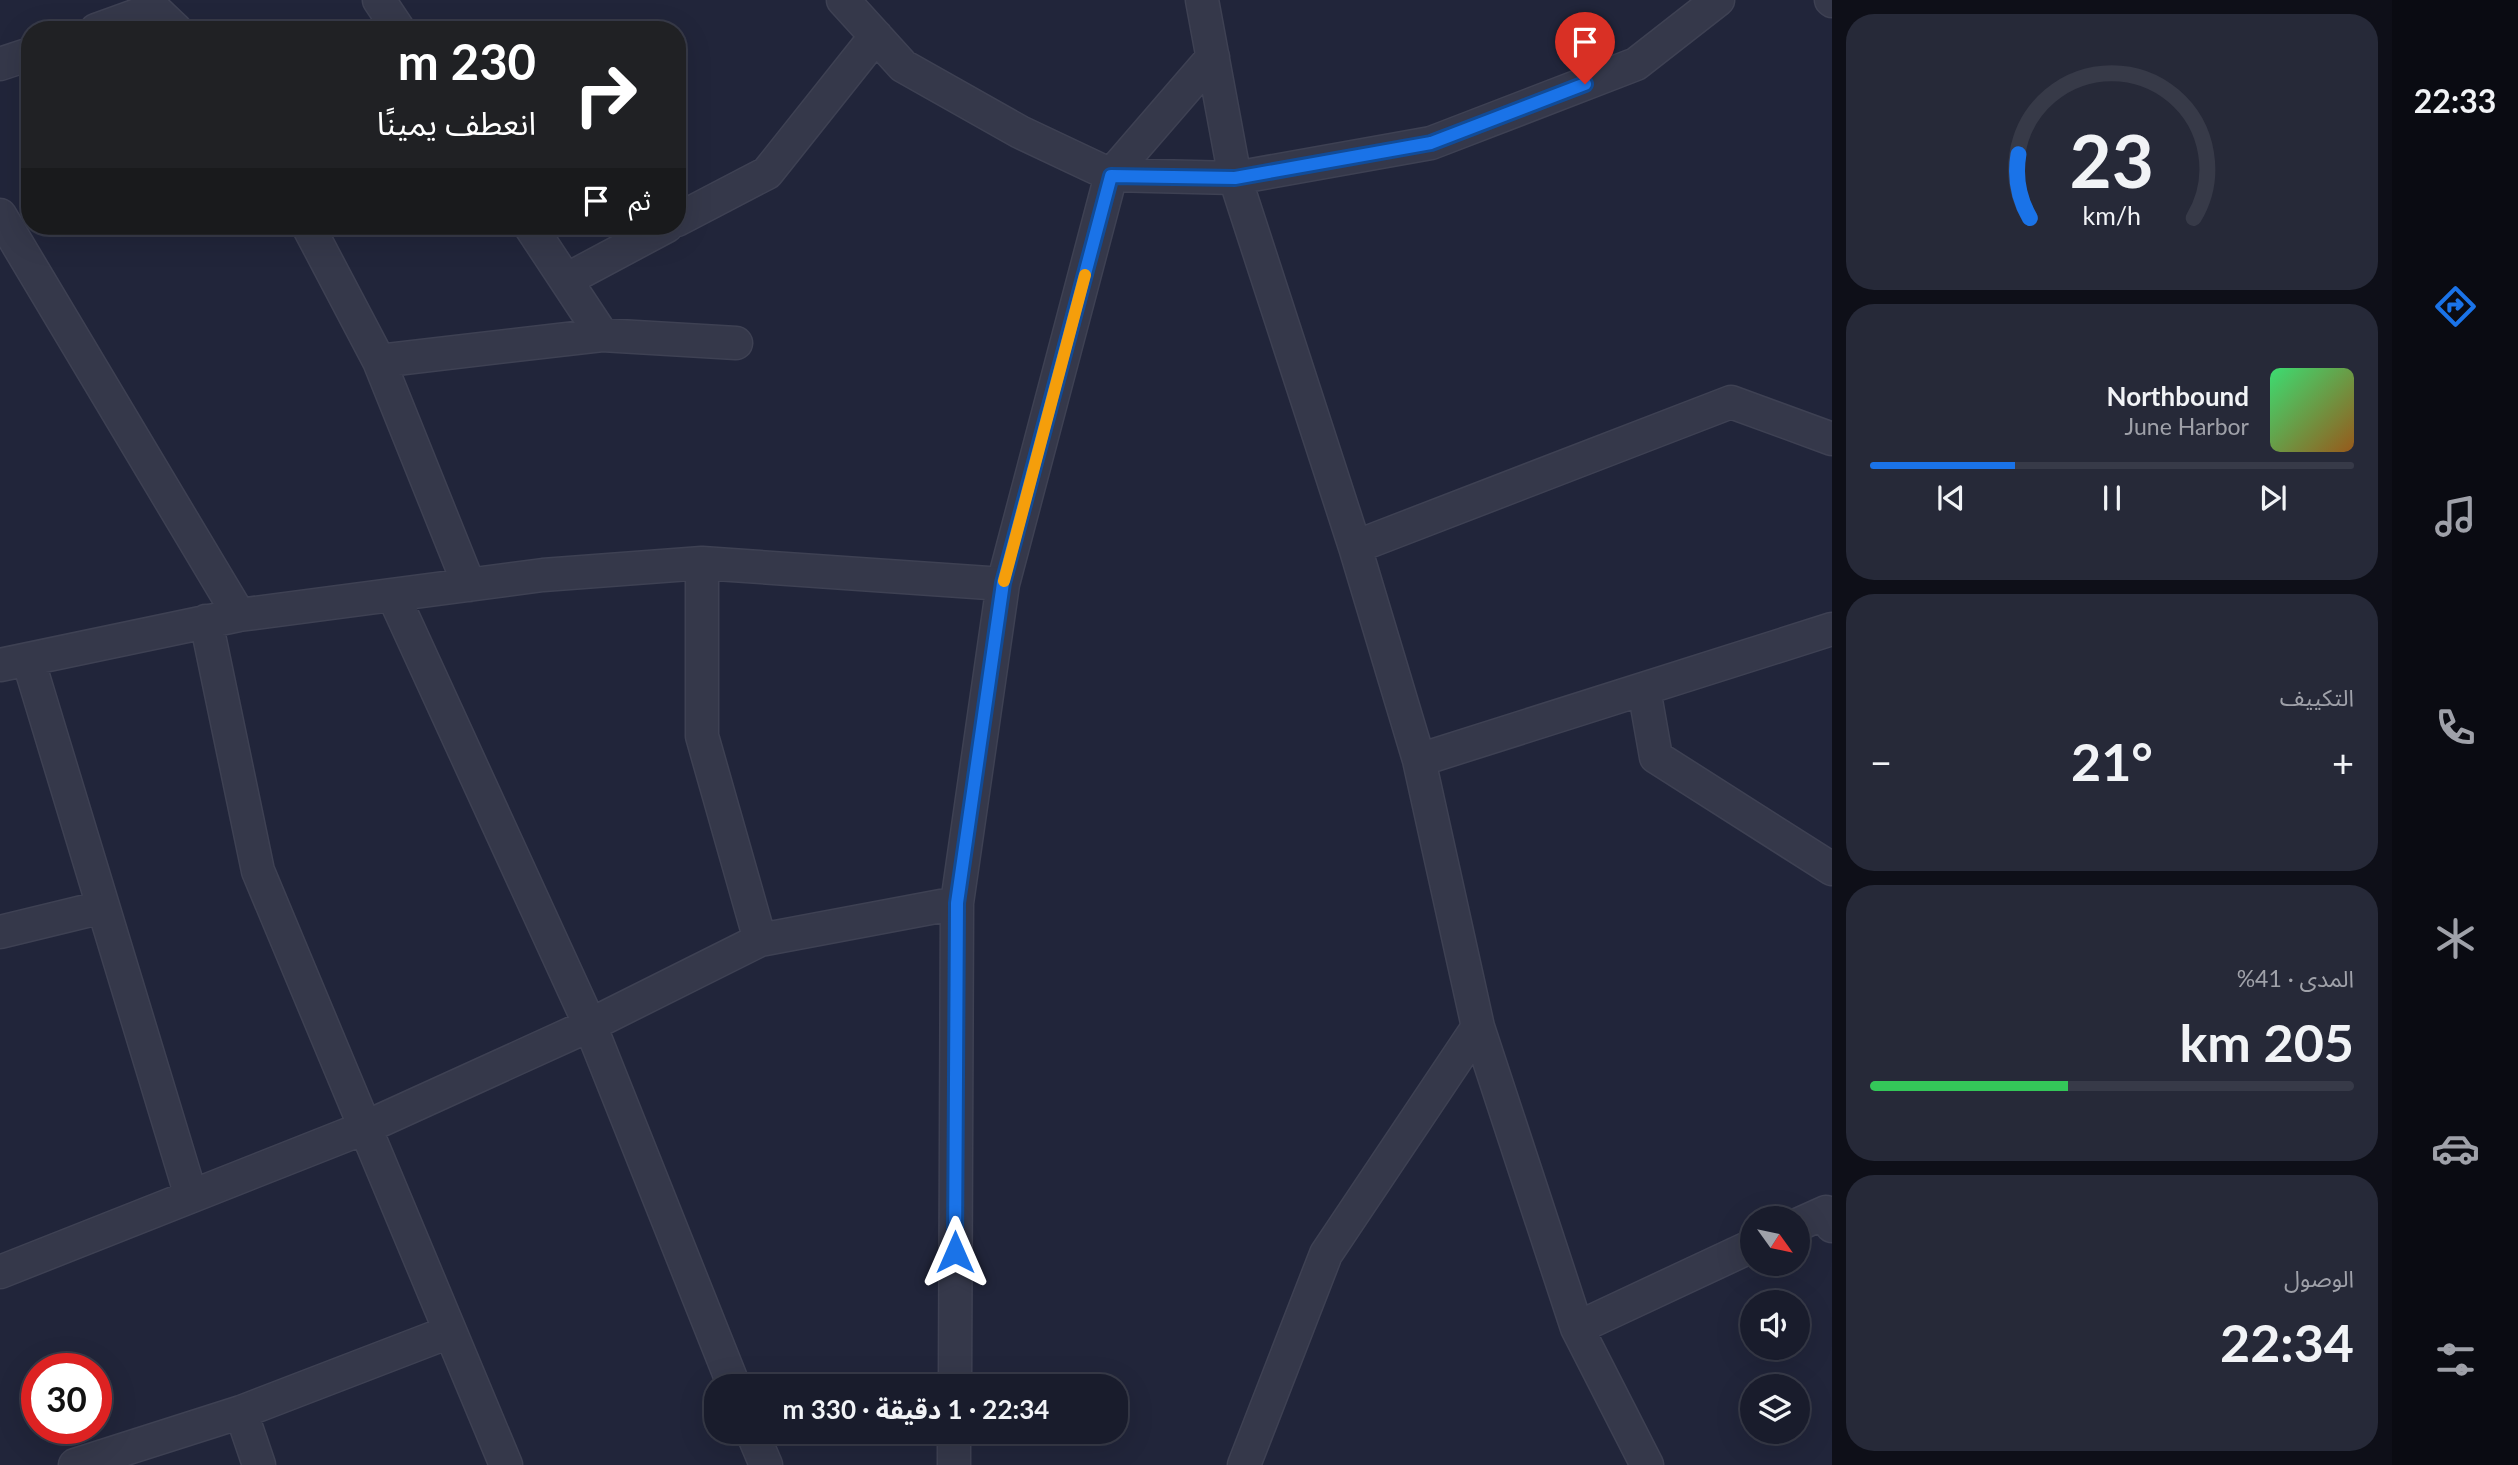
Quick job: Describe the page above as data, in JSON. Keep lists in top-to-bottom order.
{
  "north": "bottom right",
  "page": {
    "tabs": "22:33",
    "turn": ["230 m", "انعطف يمينًا"],
    "then": "ثم",
    "song": ["Northbound", "June Harbor"],
    "tile": [
      "التكييف",
      ["المدى · 41%", "205 km"],
      ["الوصول", "22:34"]
    ],
    "heat": ["−", "21°", "+"],
    "limit": "30",
    "trip": "22:34 · 1 دقيقة · 330 m",
    "gauge": ["23", "km/h"]
  }
}
